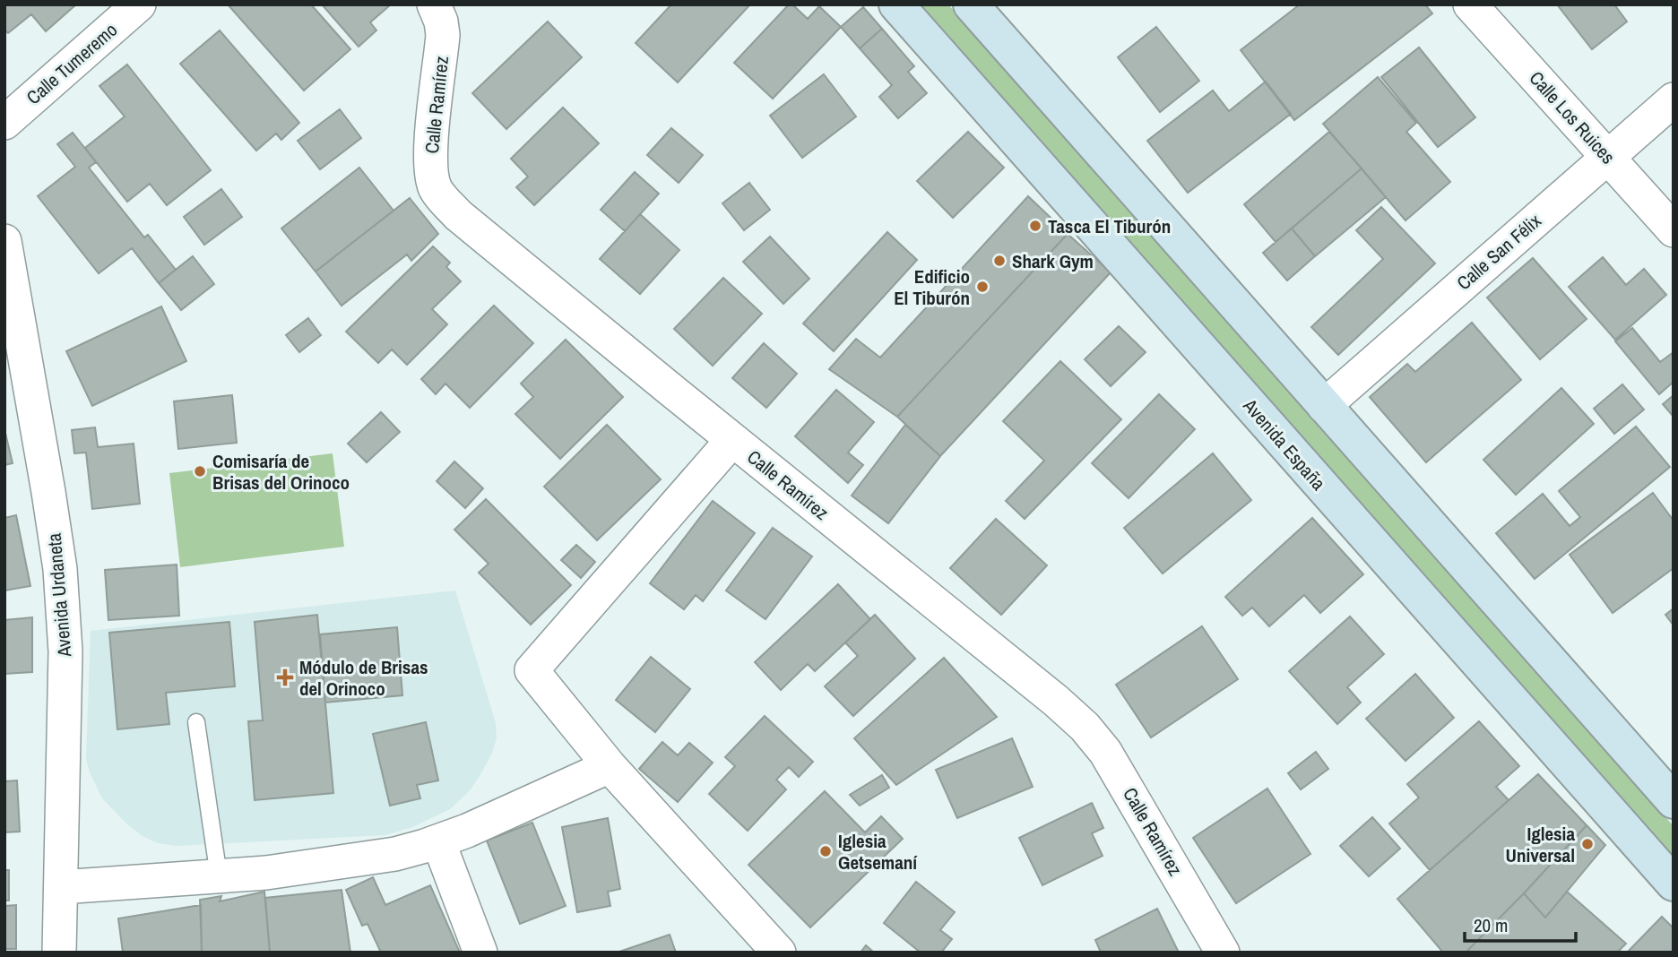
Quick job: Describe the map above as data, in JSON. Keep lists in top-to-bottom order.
{
  "streets": {
    "main road": ["Avenida España"],
    "street": [
      "Calle Tumeremo",
      "Calle Ramírez",
      "Calle Los Ruices",
      "Calle San Félix",
      "Avenida Urdaneta"
    ]
  },
  "crossings": [
    ["Calle Los Ruices", "Calle San Félix"]
  ],
  "places": {
    "other": [
      "Tasca El Tiburón",
      "Shark Gym",
      "Edificio El Tiburón",
      "Comisaría de Brisas del Orinoco",
      "Iglesia Universal",
      "Iglesia Getsemaní"
    ],
    "health": ["Módulo de Brisas del Orinoco"]
  },
  "scale_bar": "20 m"
}
